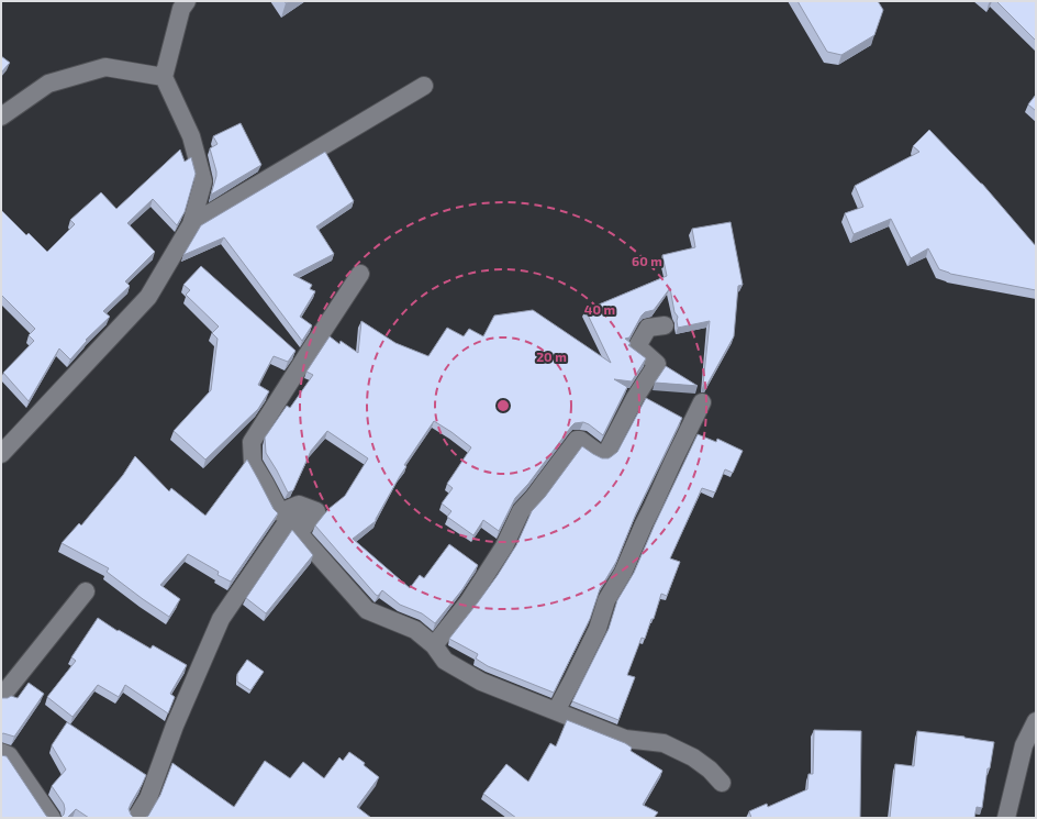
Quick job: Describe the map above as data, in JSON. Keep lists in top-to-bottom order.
{
  "rings": ["60 m", "40 m", "20 m"]
}
